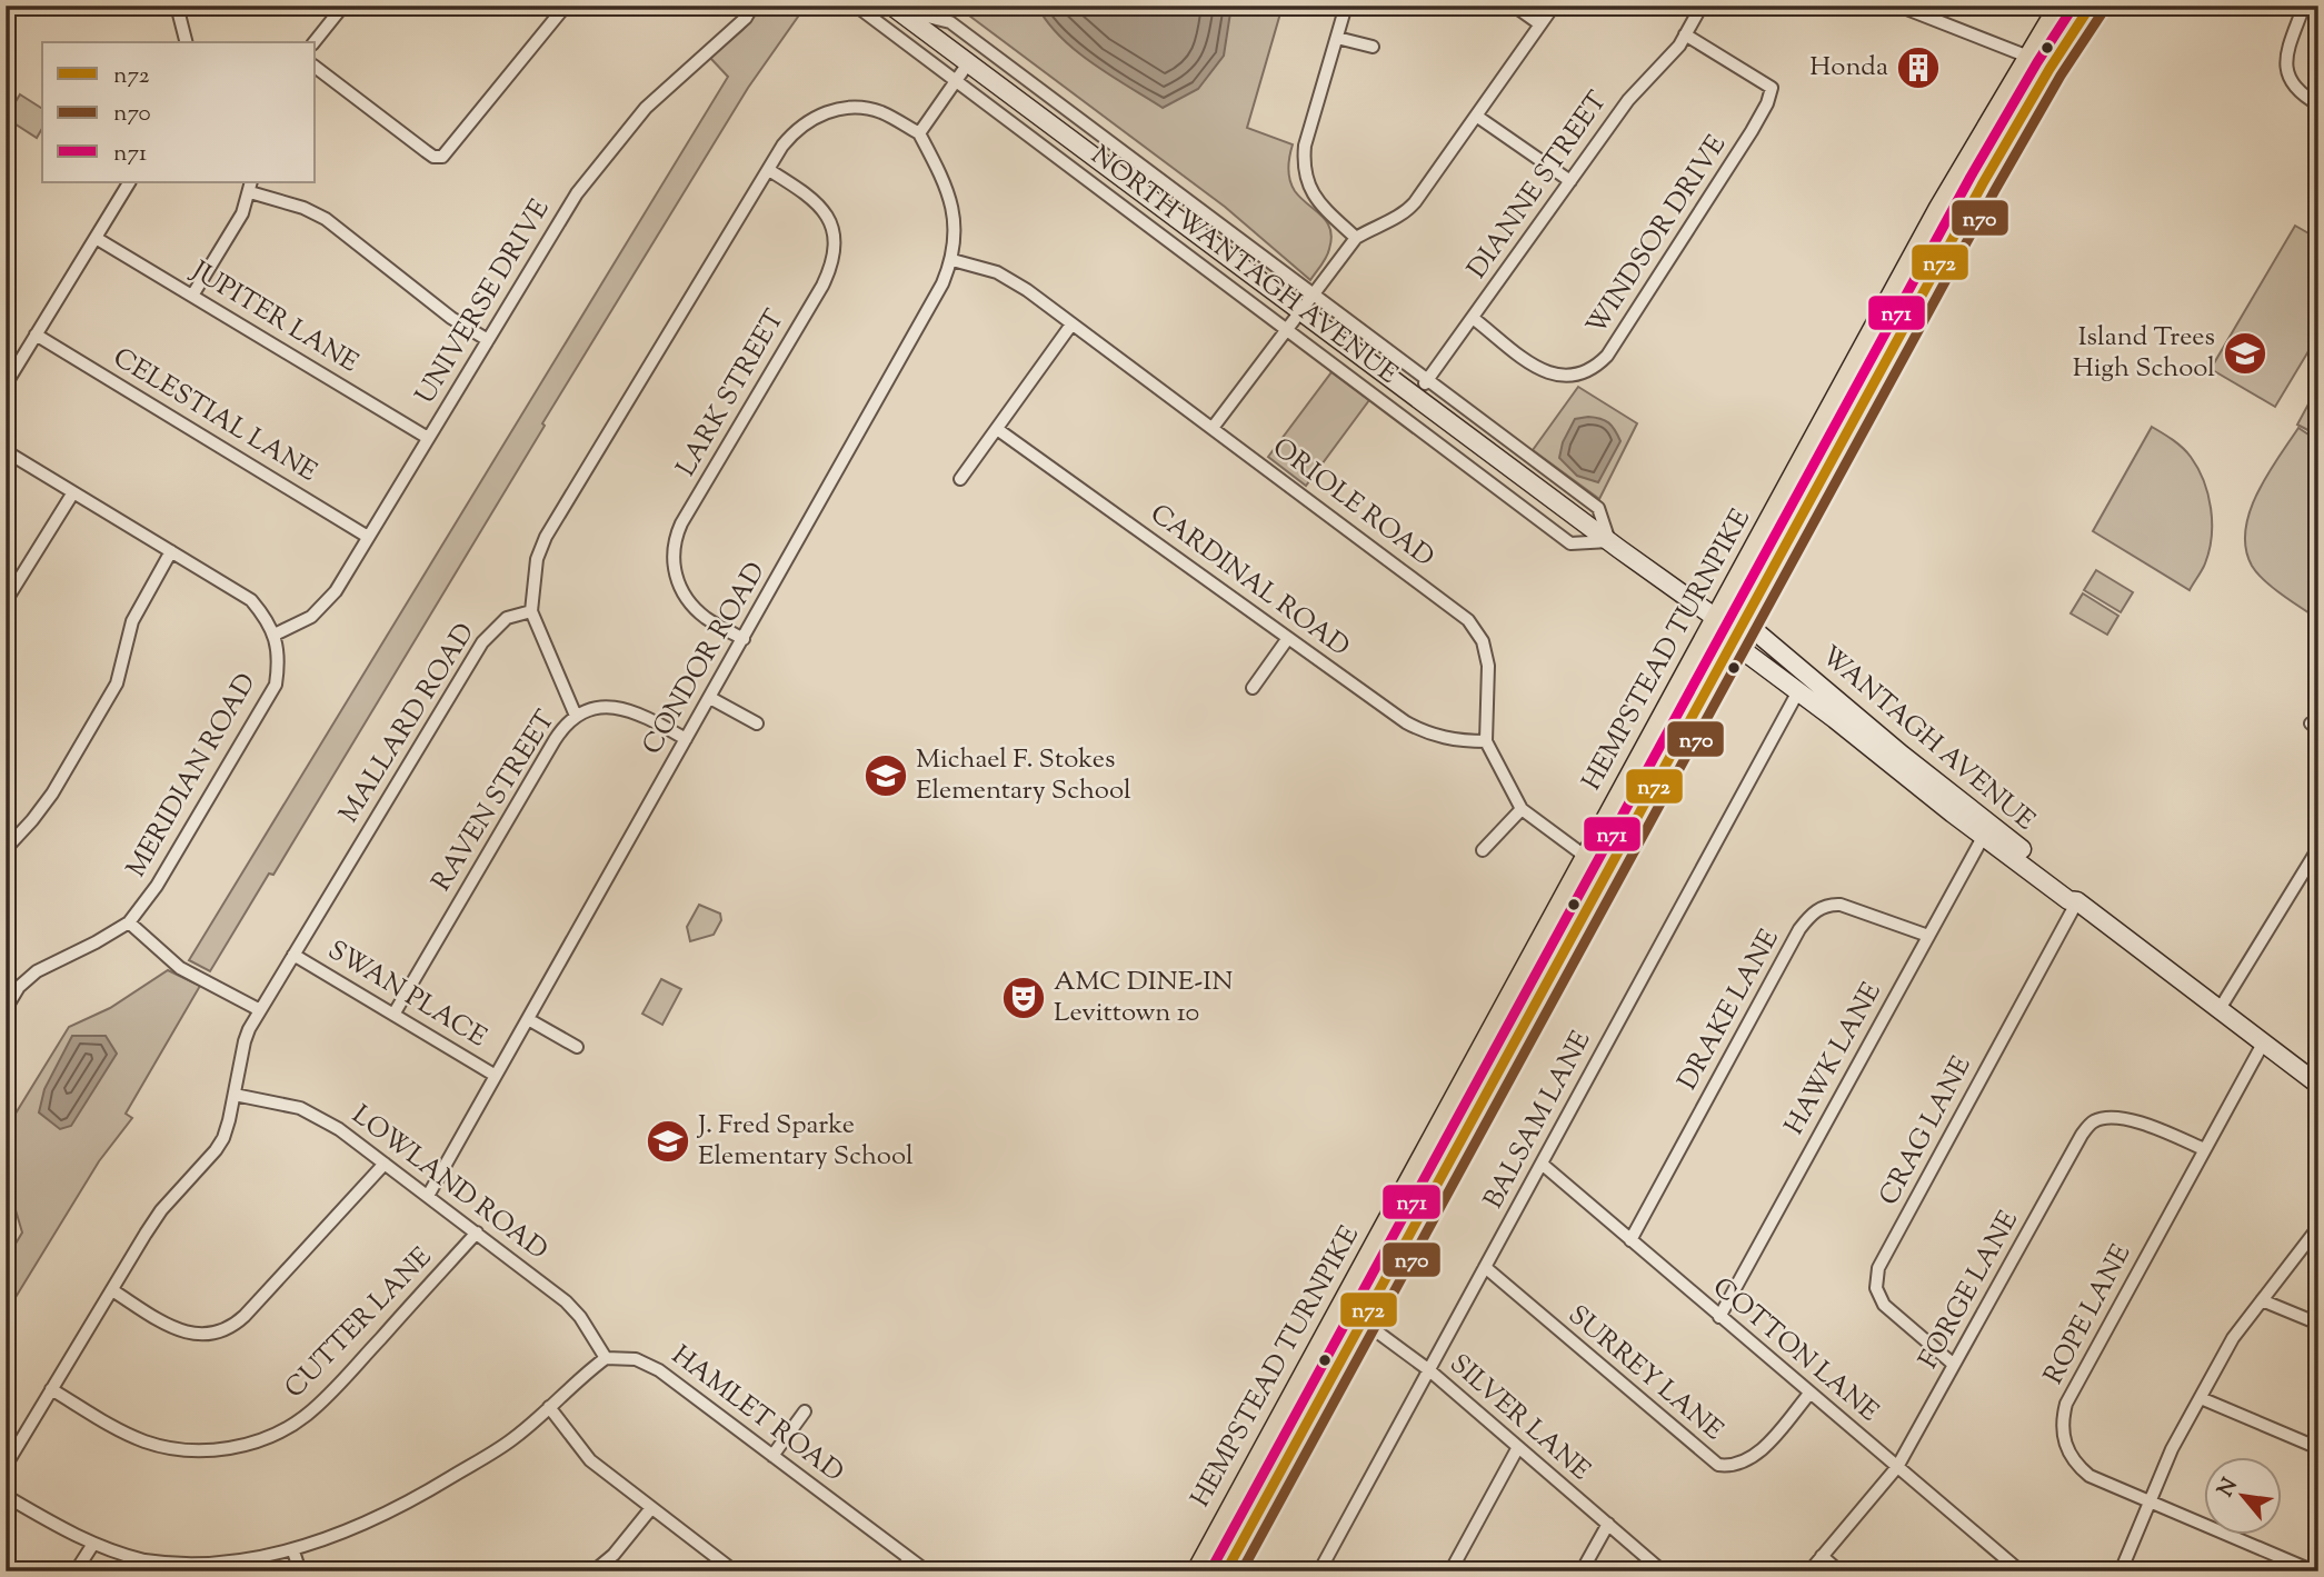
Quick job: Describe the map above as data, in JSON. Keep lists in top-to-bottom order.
{
  "streets": {
    "main road": ["NORTH WANTAGH AVENUE", "HEMPSTEAD TURNPIKE", "WANTAGH AVENUE"],
    "street": [
      "DIANNE STREET",
      "WINDSOR DRIVE",
      "UNIVERSE DRIVE",
      "JUPITER LANE",
      "LARK STREET",
      "CELESTIAL LANE",
      "ORIOLE ROAD",
      "CARDINAL ROAD",
      "CONDOR ROAD",
      "MALLARD ROAD",
      "MERIDIAN ROAD",
      "RAVEN STREET",
      "SWAN PLACE",
      "DRAKE LANE",
      "HAWK LANE",
      "BALSAM LANE",
      "CRAG LANE",
      "LOWLAND ROAD",
      "FORGE LANE",
      "ROPE LANE",
      "CUTTER LANE",
      "COTTON LANE",
      "SURREY LANE",
      "HAMLET ROAD",
      "SILVER LANE"
    ]
  },
  "crossings": [
    ["DIANNE STREET", "WINDSOR DRIVE"],
    ["DIANNE STREET", "NORTH WANTAGH AVENUE"],
    ["NORTH WANTAGH AVENUE", "HEMPSTEAD TURNPIKE"],
    ["NORTH WANTAGH AVENUE", "WANTAGH AVENUE"],
    ["UNIVERSE DRIVE", "JUPITER LANE"],
    ["UNIVERSE DRIVE", "CELESTIAL LANE"],
    ["UNIVERSE DRIVE", "MERIDIAN ROAD"],
    ["LARK STREET", "CONDOR ROAD"],
    ["ORIOLE ROAD", "CARDINAL ROAD"],
    ["ORIOLE ROAD", "HEMPSTEAD TURNPIKE"],
    ["ORIOLE ROAD", "CONDOR ROAD"],
    ["HEMPSTEAD TURNPIKE", "WANTAGH AVENUE"],
    ["HEMPSTEAD TURNPIKE", "SILVER LANE"],
    ["CONDOR ROAD", "RAVEN STREET"],
    ["CONDOR ROAD", "SWAN PLACE"],
    ["CONDOR ROAD", "LOWLAND ROAD"],
    ["MALLARD ROAD", "SWAN PLACE"],
    ["MALLARD ROAD", "LOWLAND ROAD"],
    ["MALLARD ROAD", "CUTTER LANE"],
    ["WANTAGH AVENUE", "HAWK LANE"],
    ["WANTAGH AVENUE", "BALSAM LANE"],
    ["WANTAGH AVENUE", "CRAG LANE"],
    ["WANTAGH AVENUE", "ROPE LANE"],
    ["RAVEN STREET", "SWAN PLACE"],
    ["DRAKE LANE", "HAWK LANE"],
    ["DRAKE LANE", "COTTON LANE"],
    ["HAWK LANE", "COTTON LANE"],
    ["BALSAM LANE", "COTTON LANE"],
    ["BALSAM LANE", "SURREY LANE"],
    ["BALSAM LANE", "SILVER LANE"],
    ["CRAG LANE", "FORGE LANE"],
    ["LOWLAND ROAD", "CUTTER LANE"],
    ["LOWLAND ROAD", "HAMLET ROAD"],
    ["FORGE LANE", "ROPE LANE"],
    ["FORGE LANE", "COTTON LANE"],
    ["COTTON LANE", "SURREY LANE"]
  ],
  "places": {
    "building": ["Honda"],
    "school or university": ["Island Trees High School", "Michael F. Stokes Elementary School", "J. Fred Sparke Elementary School"],
    "theatre": ["AMC DINE-IN Levittown 10"]
  },
  "lines": ["transit line n72", "transit line n71", "transit line n70"],
  "legend": ["n72", "n70", "n71"],
  "north": "top left"
}
